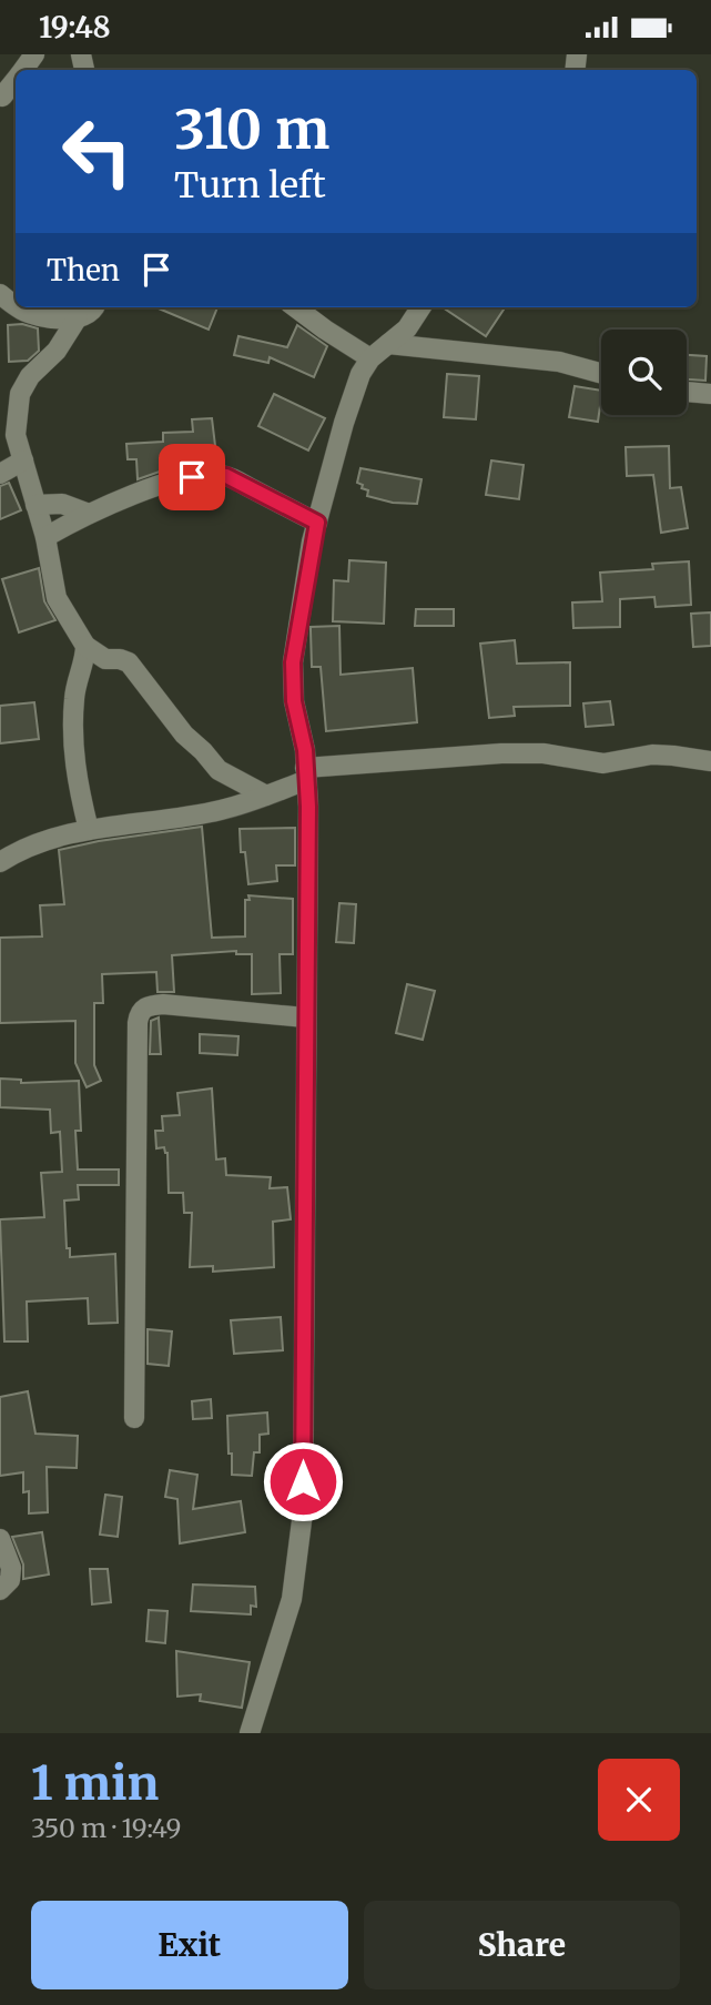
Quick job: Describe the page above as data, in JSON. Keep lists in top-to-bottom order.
{
  "page": {
    "status": "19:48",
    "turn": ["310 m", "Turn left"],
    "then": "Then",
    "heading": ["1 min", "350 m · 19:49"],
    "buttons": ["Exit", "Share"]
  }
}
